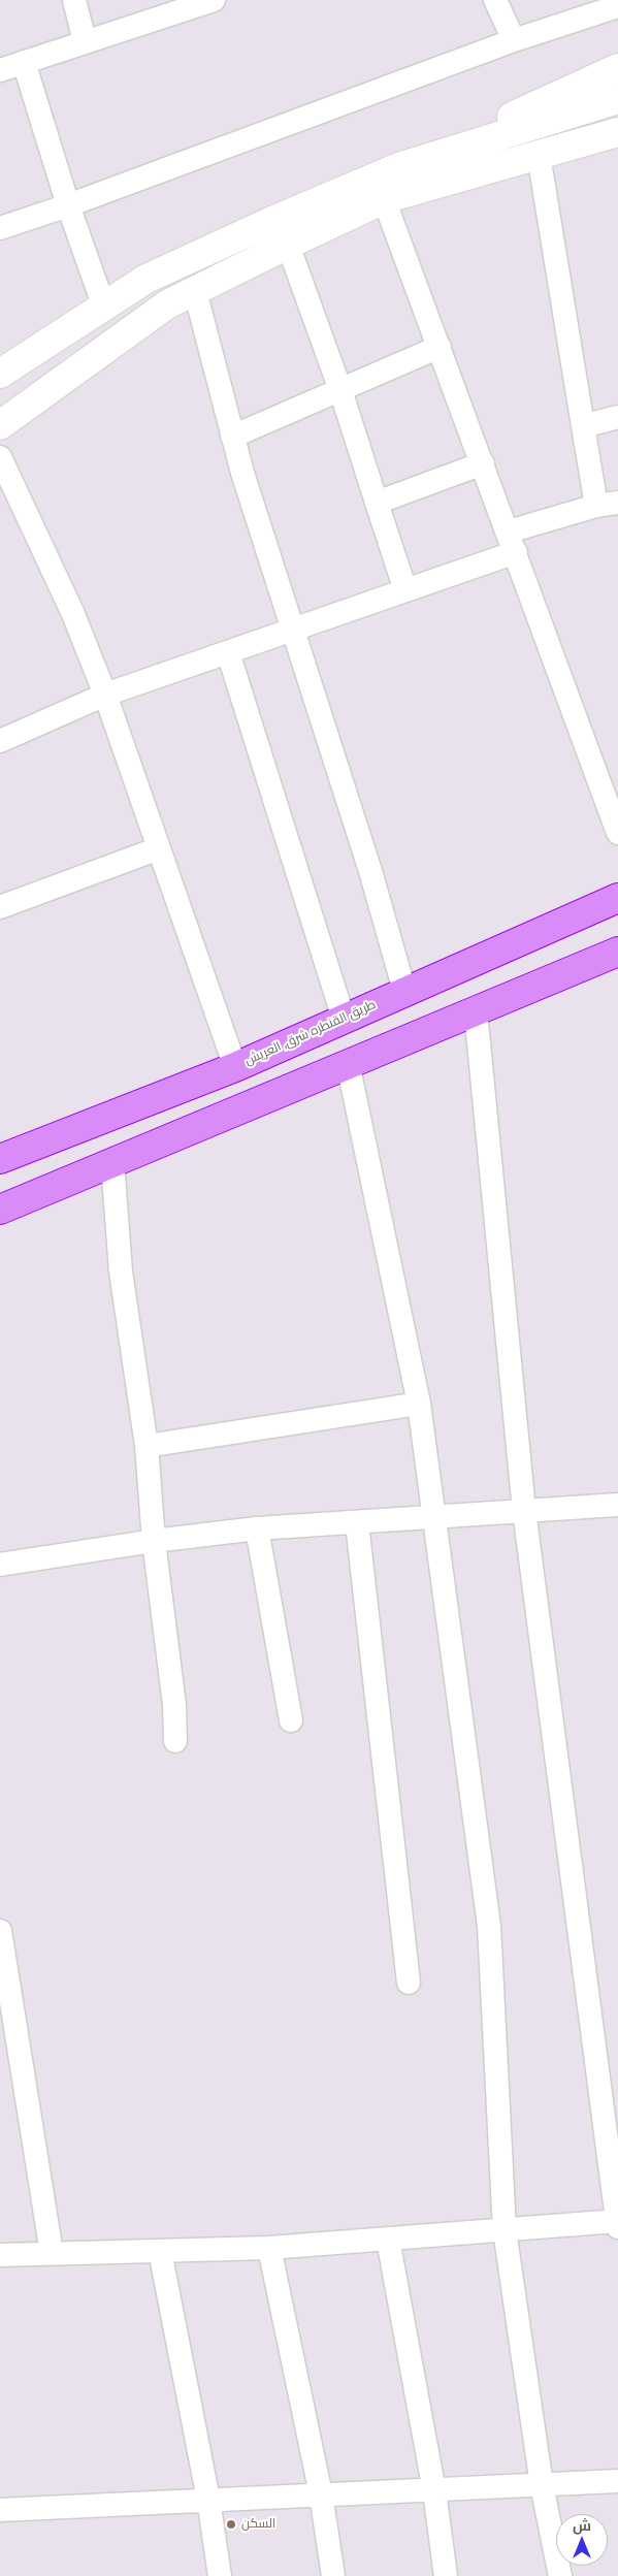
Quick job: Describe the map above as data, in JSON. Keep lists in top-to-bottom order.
{
  "streets": {
    "highway": ["طريق القنطره شرق, العريش"]
  },
  "places": ["السكن"],
  "north": "top"
}
